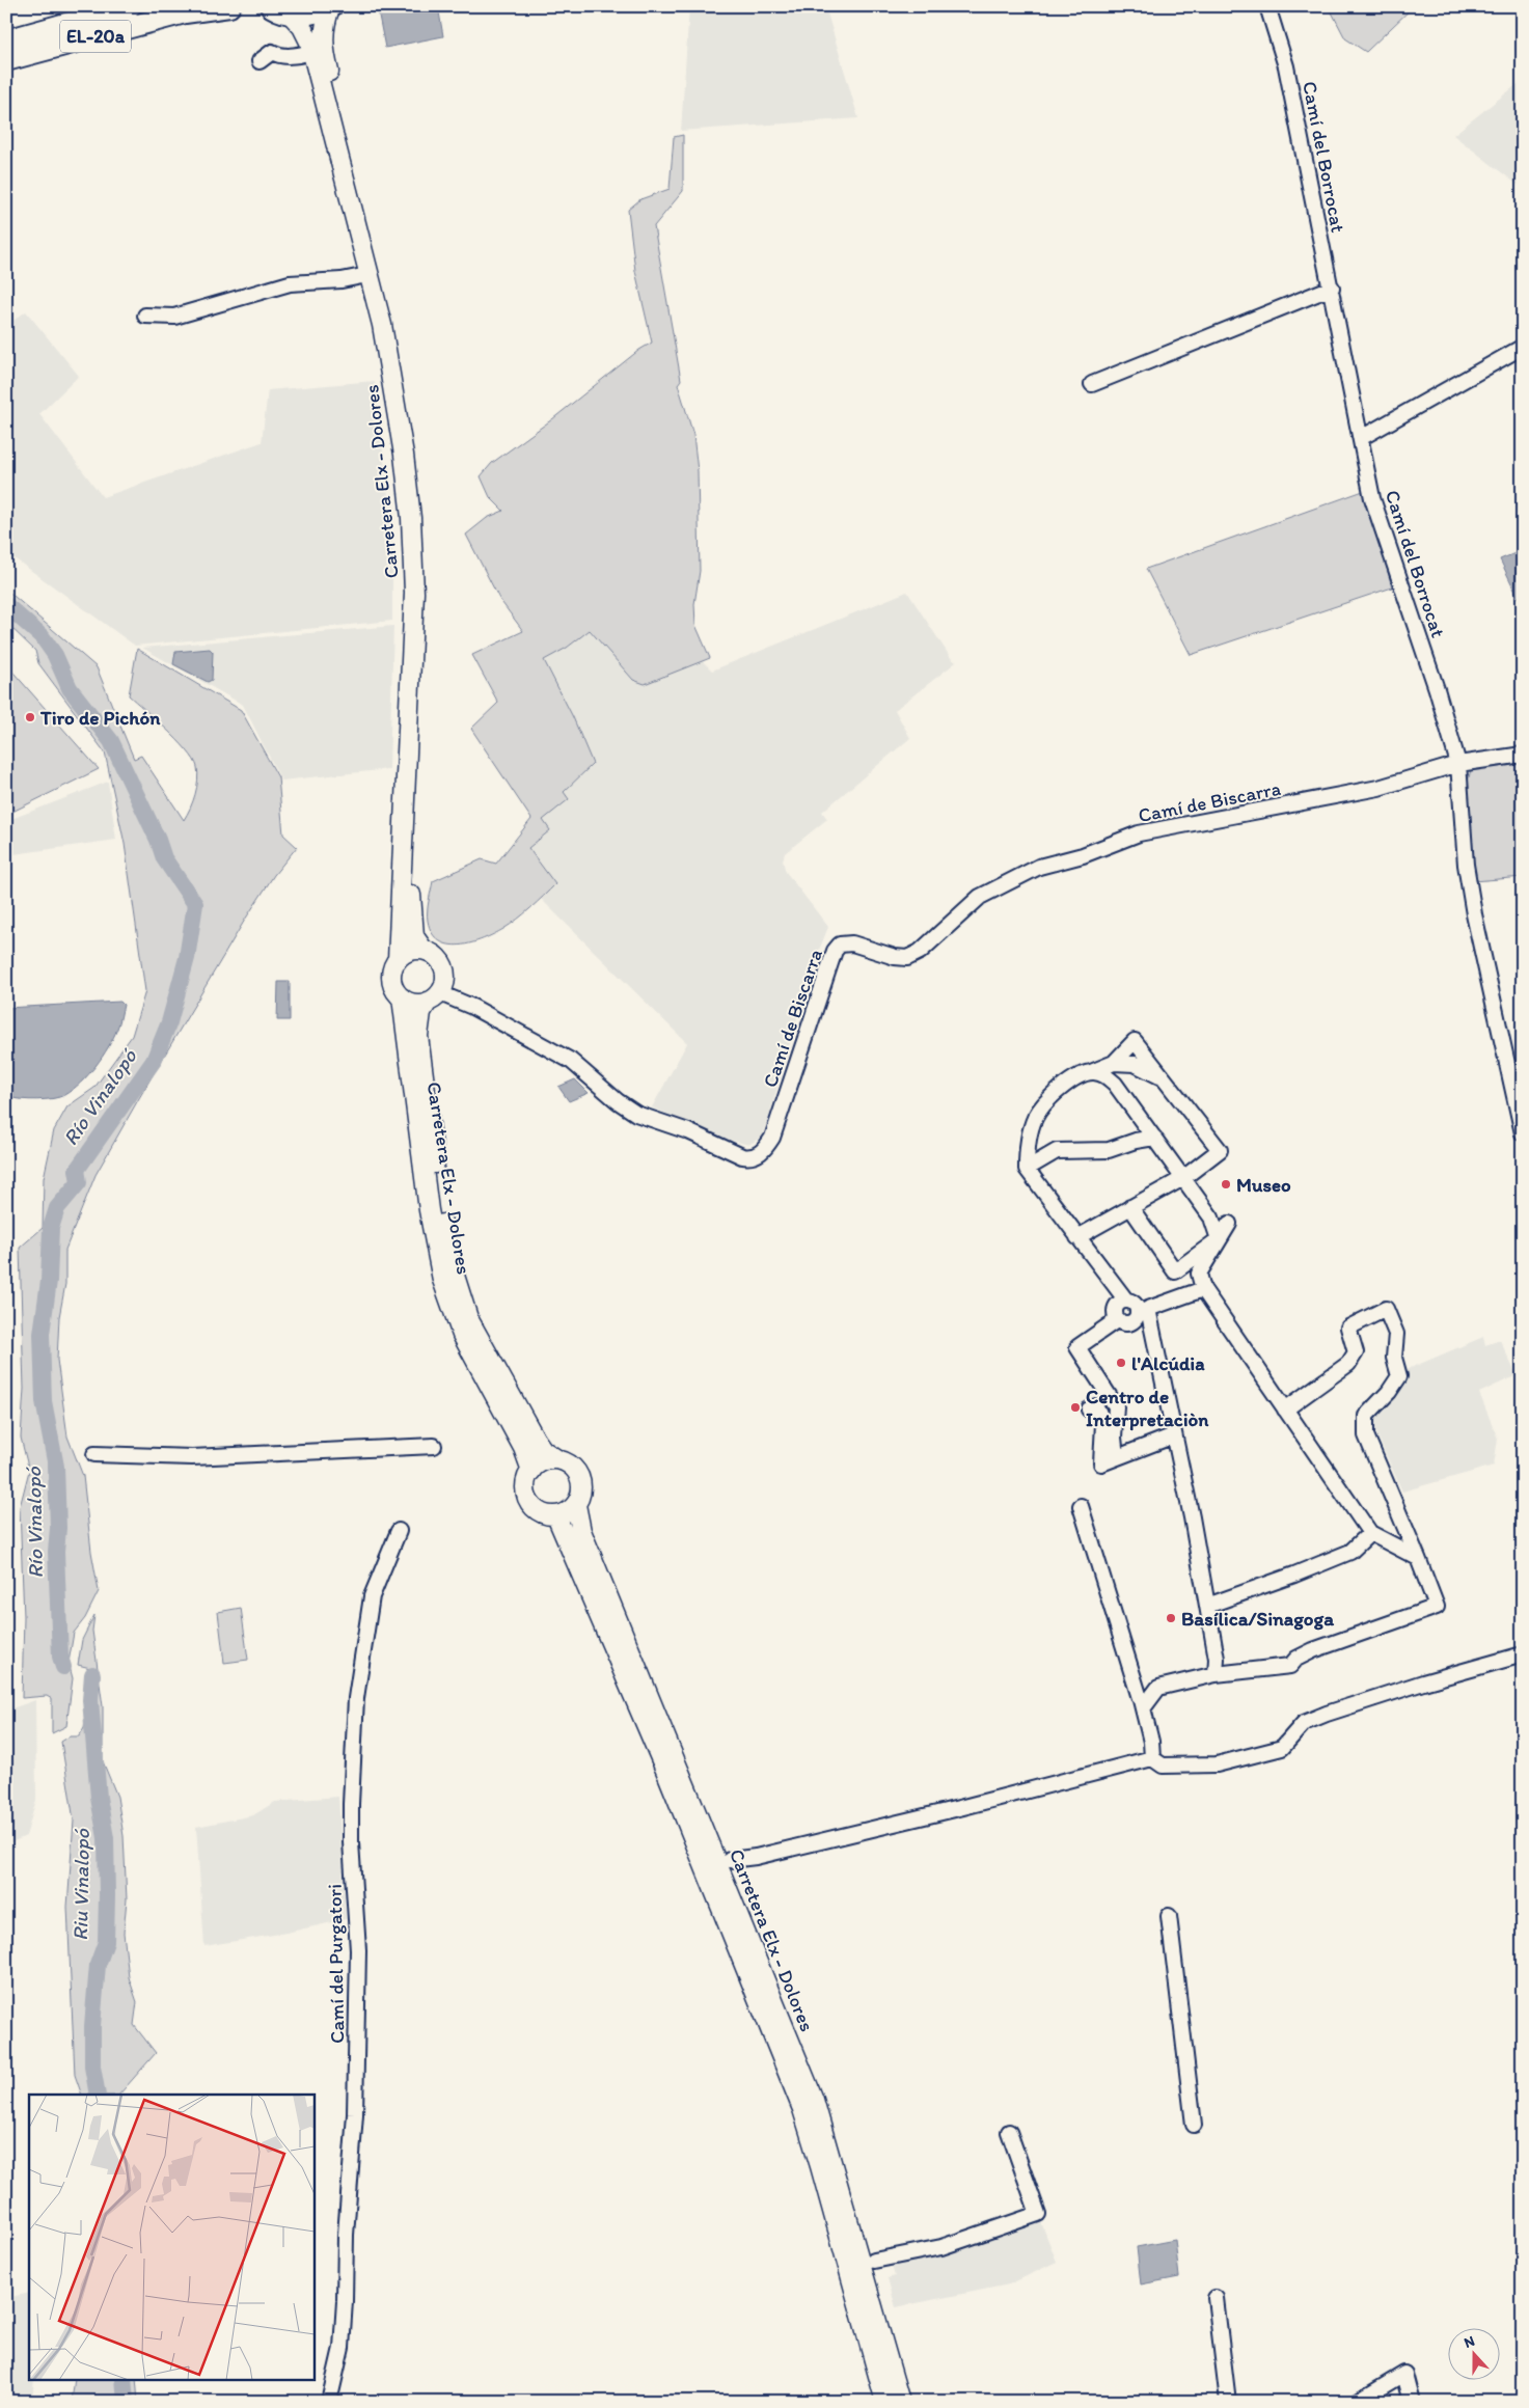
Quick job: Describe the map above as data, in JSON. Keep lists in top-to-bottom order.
{
  "streets": {
    "highway": ["EL-20a"],
    "main road": ["Carretera Elx - Dolores"],
    "street": ["Camí del Borrocat", "Camí de Biscarra", "Camí del Purgatori"]
  },
  "crossings": [
    ["Camí del Borrocat", "Camí de Biscarra"],
    ["Carretera Elx - Dolores", "Camí de Biscarra"]
  ],
  "water": ["Río Vinalopó", "Riu Vinalopó"],
  "places": [
    "Tiro de Pichón",
    "Museo",
    "l'Alcúdia",
    "Centro de Interpretaciòn",
    "Basílica/Sinagoga"
  ],
  "north": "top"
}
